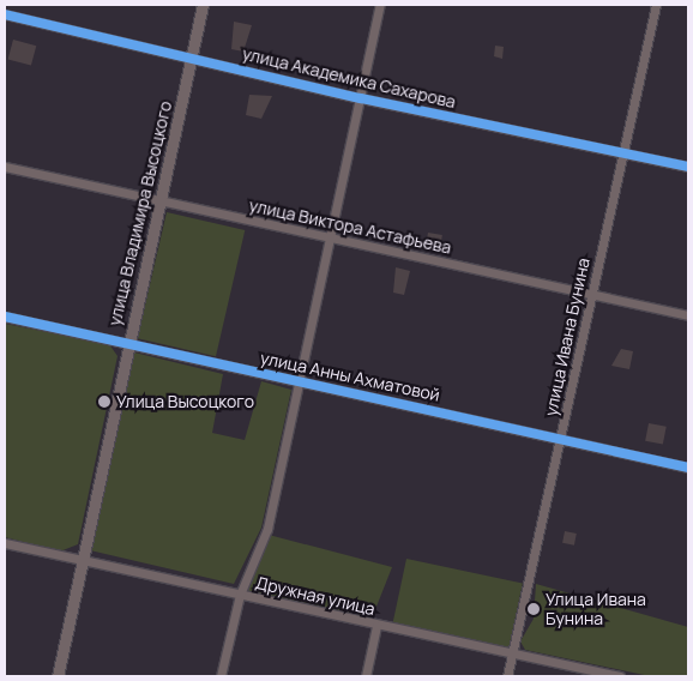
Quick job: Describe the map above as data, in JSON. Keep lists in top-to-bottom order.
{
  "streets": {
    "street": [
      "улица Академика Сахарова",
      "улица Владимира Высоцкого",
      "улица Виктора Астафьева",
      "улица Ивана Бунина",
      "улица Анны Ахматовой",
      "Дружная улица"
    ]
  },
  "crossings": [
    ["улица Академика Сахарова", "улица Владимира Высоцкого"],
    ["улица Академика Сахарова", "улица Ивана Бунина"],
    ["улица Владимира Высоцкого", "улица Виктора Астафьева"],
    ["улица Владимира Высоцкого", "улица Анны Ахматовой"],
    ["улица Владимира Высоцкого", "Дружная улица"],
    ["улица Виктора Астафьева", "улица Ивана Бунина"],
    ["улица Ивана Бунина", "улица Анны Ахматовой"],
    ["улица Ивана Бунина", "Дружная улица"]
  ],
  "places": ["Улица Высоцкого", "Улица Ивана Бунина"]
}
